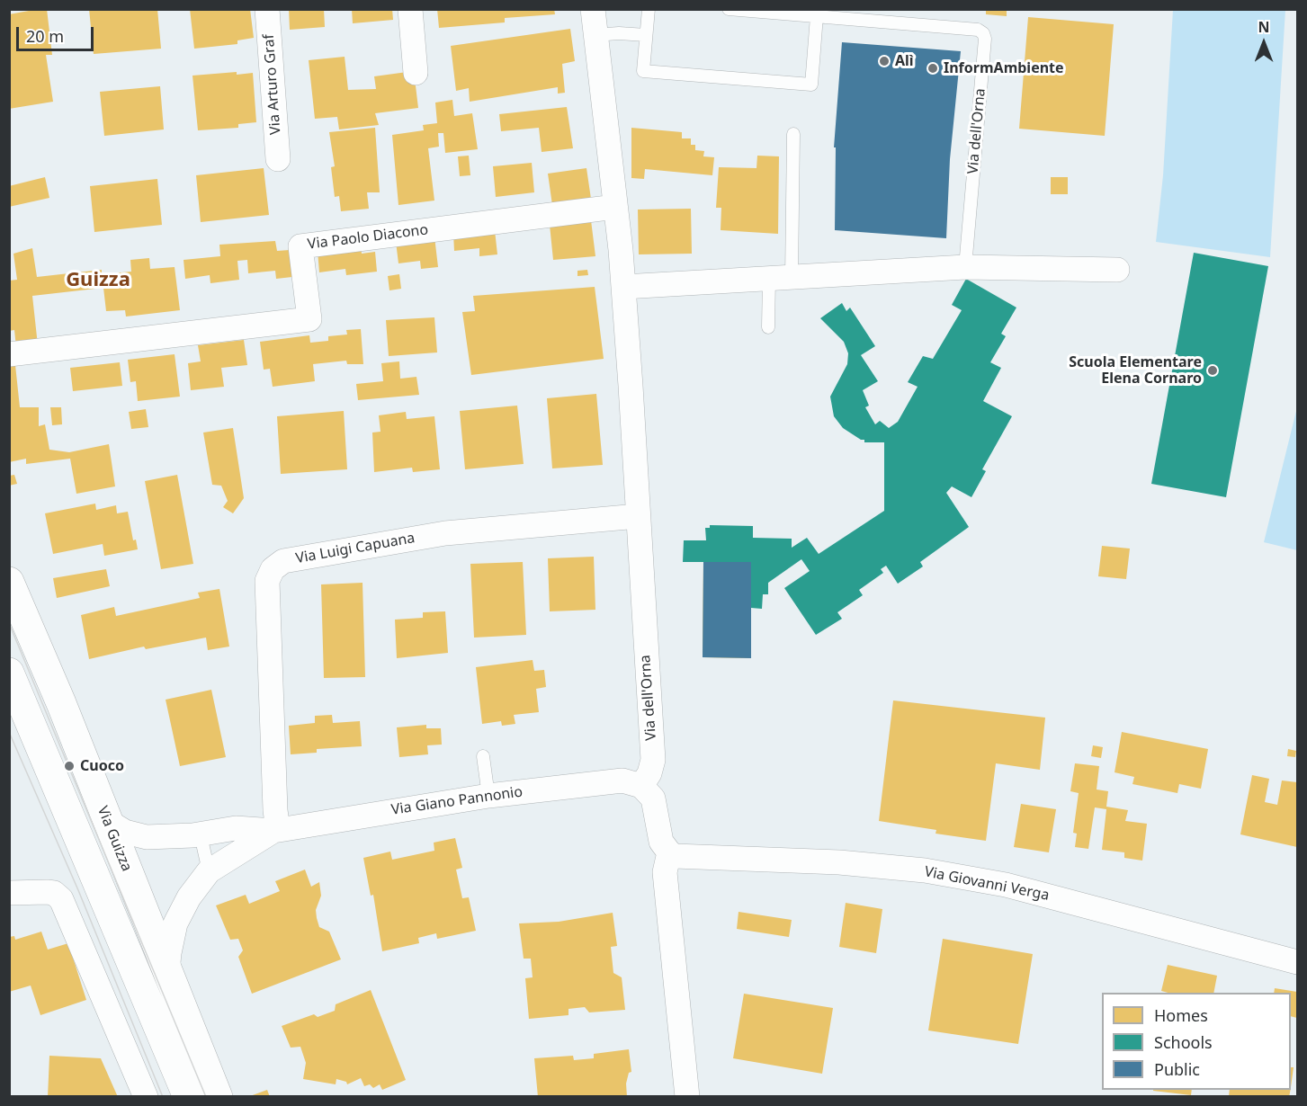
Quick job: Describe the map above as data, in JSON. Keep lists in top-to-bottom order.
{
  "streets": {
    "street": [
      "Via Arturo Graf",
      "Via dell'Orna",
      "Via Paolo Diacono",
      "Via Luigi Capuana",
      "Via Giano Pannonio",
      "Via Guizza",
      "Via Giovanni Verga"
    ]
  },
  "crossings": [
    ["Via dell'Orna", "Via Paolo Diacono"],
    ["Via dell'Orna", "Via Luigi Capuana"],
    ["Via dell'Orna", "Via Giano Pannonio"],
    ["Via Luigi Capuana", "Via Giano Pannonio"],
    ["Via Giano Pannonio", "Via Guizza"]
  ],
  "districts": ["Guizza"],
  "places": [
    "Alì",
    "InformAmbiente",
    "Scuola Elementare Elena Cornaro",
    "Cuoco"
  ],
  "legend": ["Homes", "Schools", "Public"],
  "scale_bar": "20 m",
  "north": "top"
}
